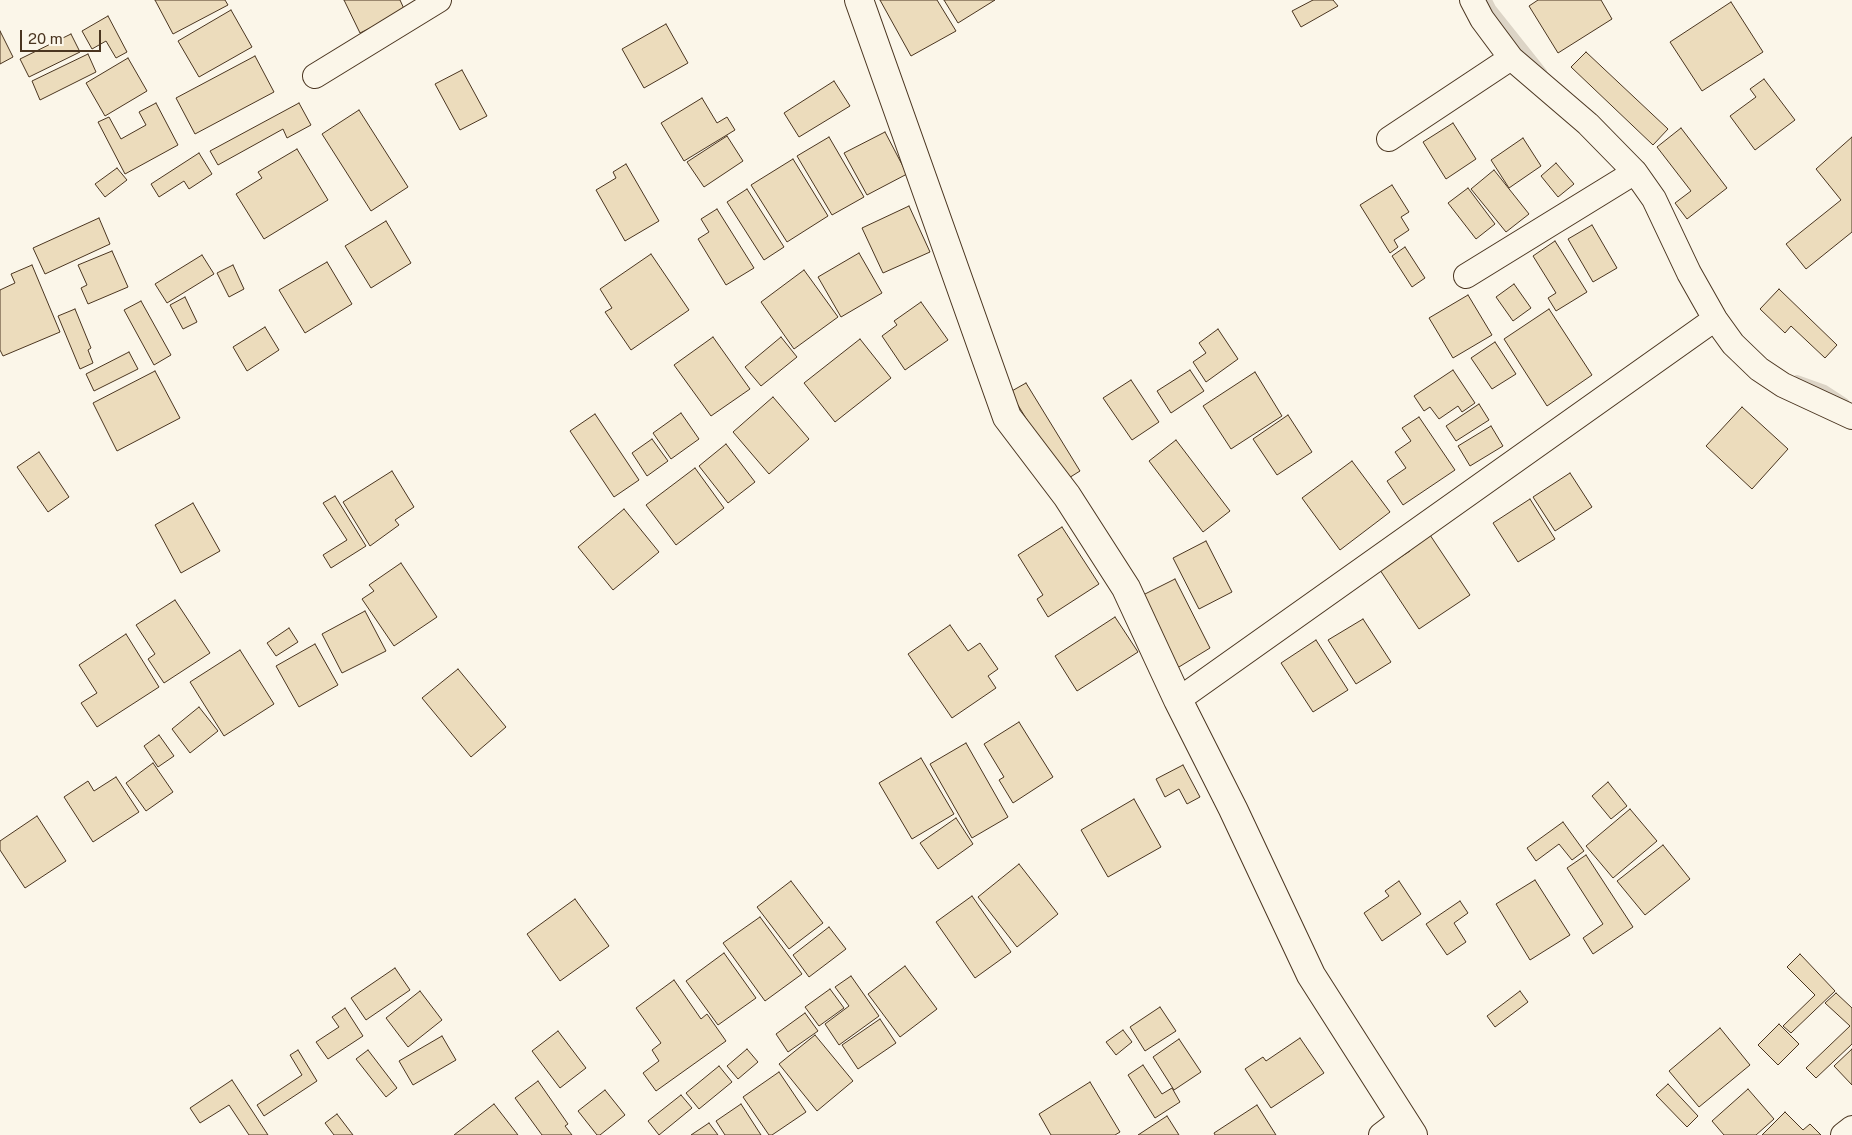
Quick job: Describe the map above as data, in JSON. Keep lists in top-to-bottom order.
{
  "scale_bar": "20 m"
}
